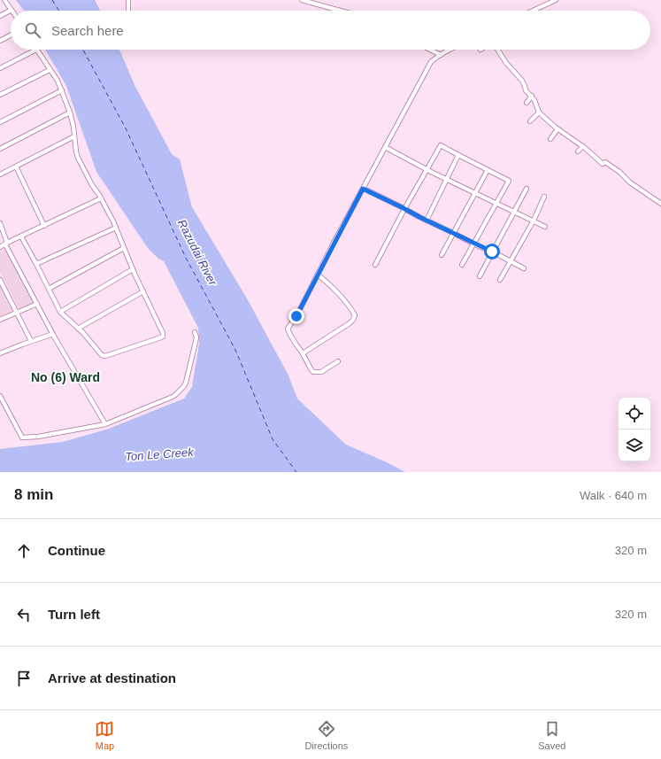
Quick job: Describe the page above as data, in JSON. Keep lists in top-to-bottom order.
{
  "districts": ["No (6) Ward"],
  "water": ["Razudai River", "Ton Le Creek"],
  "page": {
    "search": "Search here",
    "heading": ["8 min", "Walk · 640 m"],
    "list": [
      ["Continue", "320 m"],
      ["Turn left", "320 m"],
      "Arrive at destination"
    ],
    "nav": ["Map", "Directions", "Saved"]
  }
}
